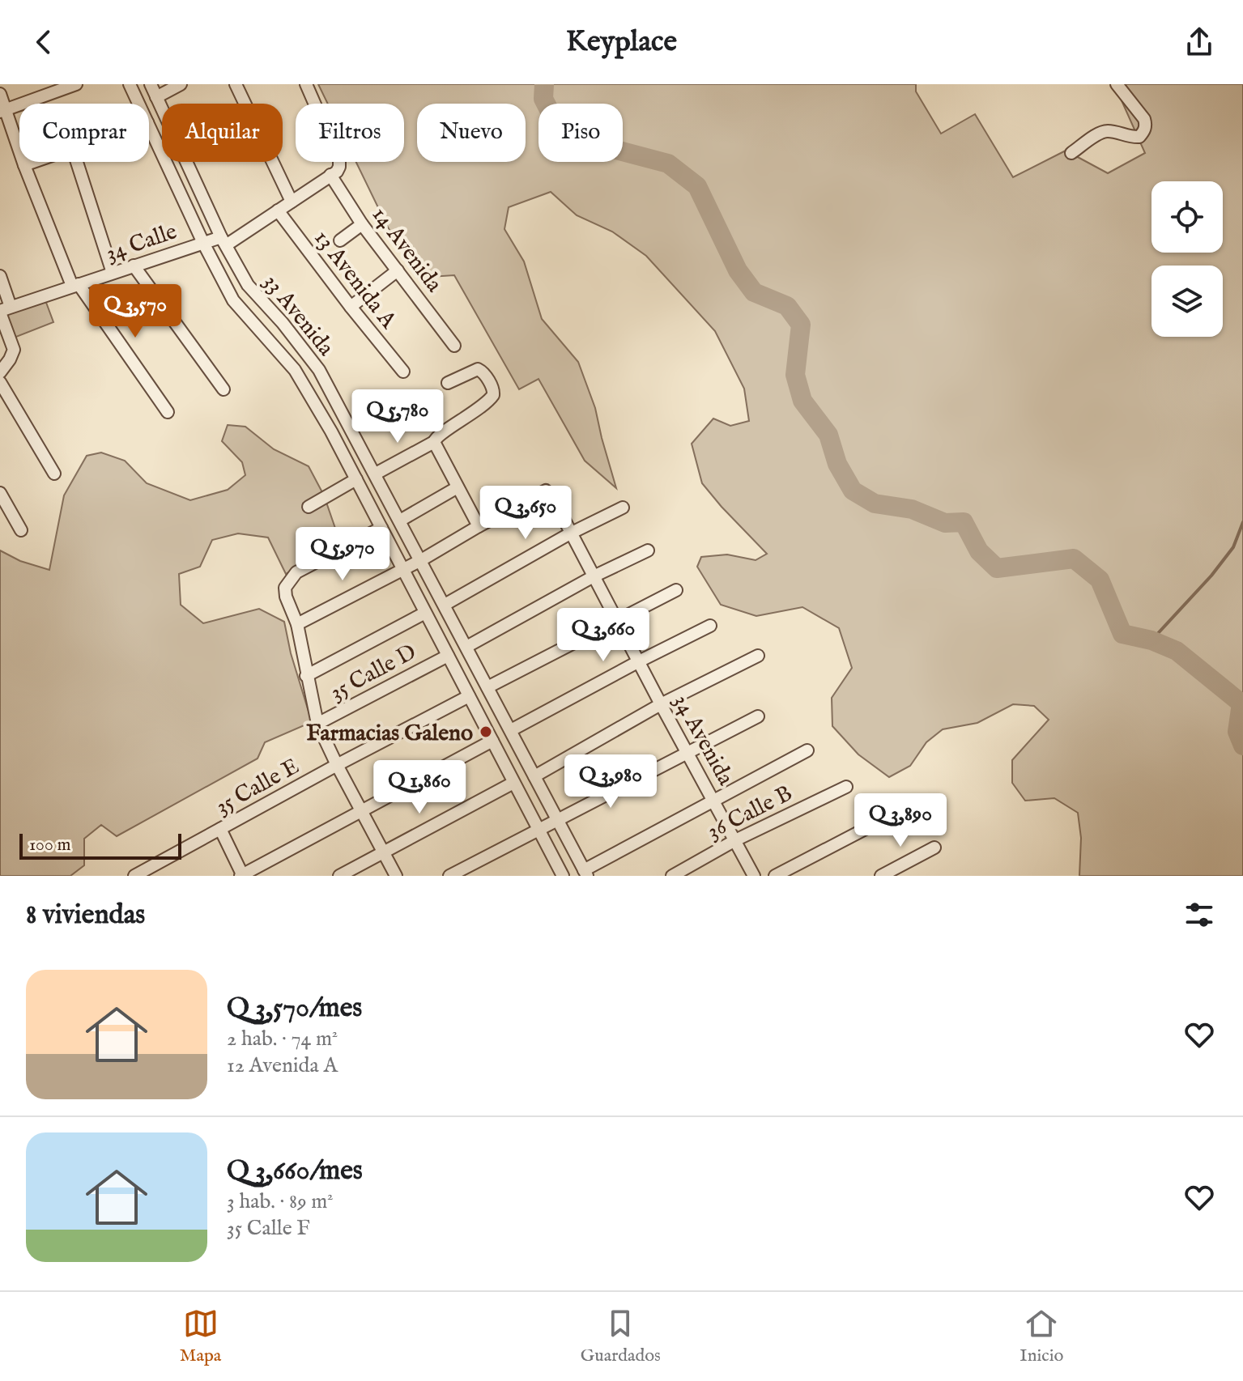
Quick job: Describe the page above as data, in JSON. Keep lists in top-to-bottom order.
{
  "streets": {
    "street": [
      "34 Calle",
      "14 Avenida",
      "13 Avenida A",
      "33 Avenida",
      "35 Calle D",
      "34 Avenida",
      "35 Calle E",
      "36 Calle B"
    ]
  },
  "crossings": [
    ["34 Calle", "14 Avenida"],
    ["34 Calle", "13 Avenida A"],
    ["34 Calle", "33 Avenida"],
    ["33 Avenida", "35 Calle D"],
    ["33 Avenida", "35 Calle E"],
    ["34 Avenida", "36 Calle B"]
  ],
  "places": ["Farmacias Galeno"],
  "scale_bar": "100 m",
  "page": {
    "header": "Keyplace",
    "chip": [
      "Comprar",
      "Alquilar",
      "Filtros",
      "Nuevo",
      "Piso"
    ],
    "price": [
      "Q 3,570",
      "Q 5,780",
      "Q 3,650",
      "Q 5,970",
      "Q 3,660",
      "Q 3,980",
      "Q 1,860",
      "Q 3,890"
    ],
    "scale": "100 m",
    "heading": "8 viviendas",
    "list": [
      {
        "name": "Q 3,570/mes",
        "note": "2 hab. · 74 m² · 12 Avenida A"
      },
      {
        "name": "Q 3,660/mes",
        "note": "3 hab. · 89 m² · 35 Calle F"
      }
    ],
    "tabs": ["Mapa", "Guardados", "Inicio"]
  }
}
